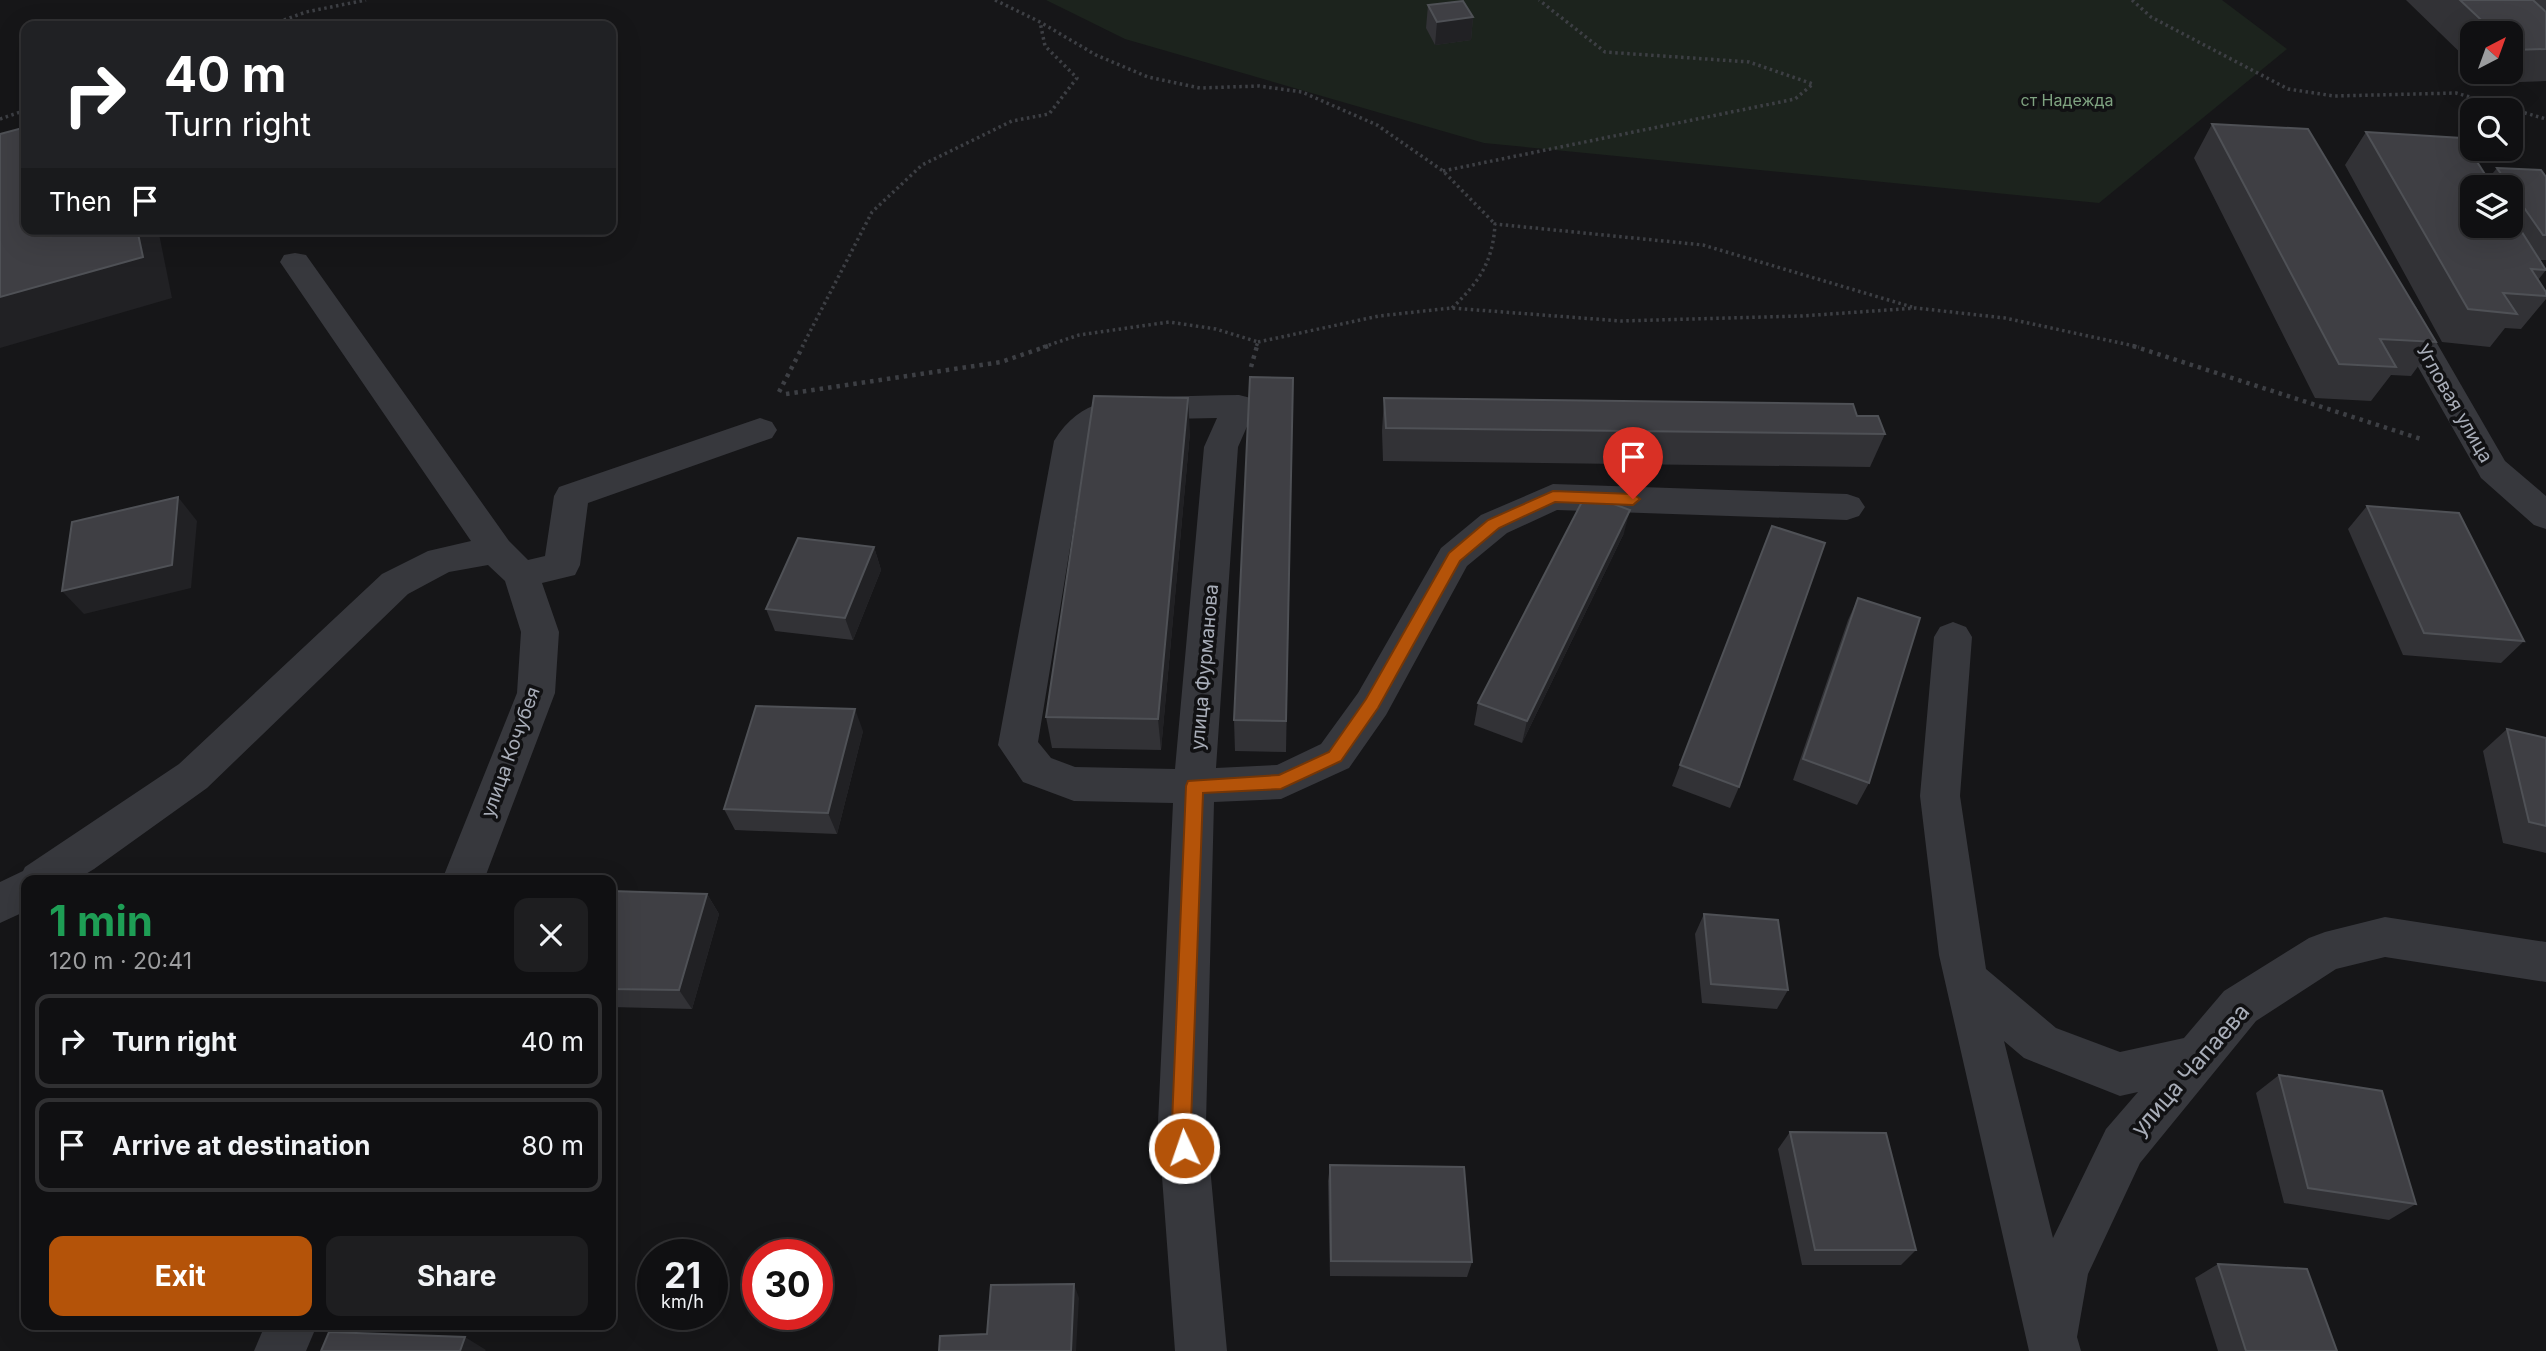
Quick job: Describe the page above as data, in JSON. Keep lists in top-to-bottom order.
{
  "streets": {
    "street": [
      "Угловая улица",
      "улица Фурманова",
      "улица Кочубея",
      "улица Чапаева"
    ]
  },
  "parks": ["ст Надежда"],
  "north": "top right",
  "page": {
    "turn": ["40 m", "Turn right"],
    "then": "Then",
    "heading": ["1 min", "120 m · 20:41"],
    "list": [
      {
        "name": "Turn right",
        "value": "40 m"
      },
      {
        "name": "Arrive at destination",
        "value": "80 m"
      }
    ],
    "buttons": ["Exit", "Share"],
    "speed": "21 km/h",
    "limit": "30"
  }
}
